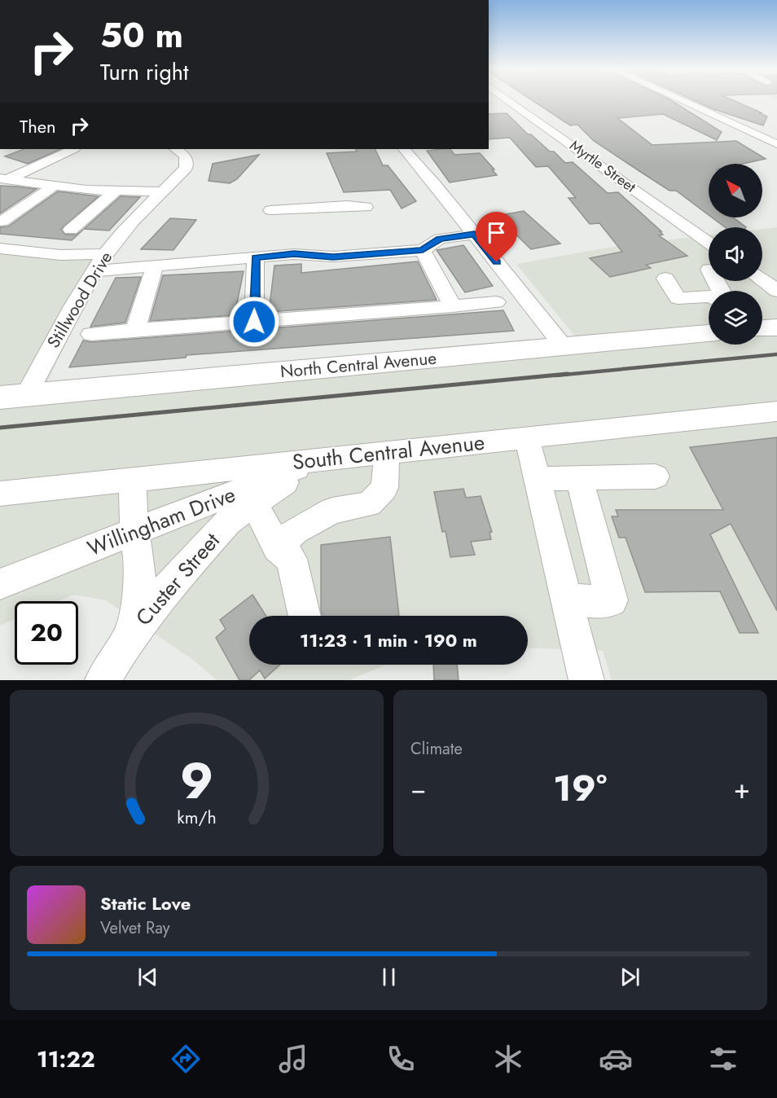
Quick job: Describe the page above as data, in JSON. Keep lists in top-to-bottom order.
{
  "streets": {
    "main road": ["North Central Avenue"],
    "street": [
      "Myrtle Street",
      "Stillwood Drive",
      "South Central Avenue",
      "Willingham Drive",
      "Custer Street"
    ]
  },
  "crossings": [
    ["Stillwood Drive", "North Central Avenue"],
    ["South Central Avenue", "Willingham Drive"],
    ["South Central Avenue", "Custer Street"],
    ["Willingham Drive", "Custer Street"]
  ],
  "north": "top left",
  "page": {
    "turn": ["50 m", "Turn right"],
    "then": "Then",
    "limit": "20",
    "trip": "11:23 · 1 min · 190 m",
    "tile": "Climate",
    "heat": ["−", "19°", "+"],
    "song": ["Static Love", "Velvet Ray"],
    "tabs": "11:22",
    "gauge": ["9", "km/h"]
  }
}
